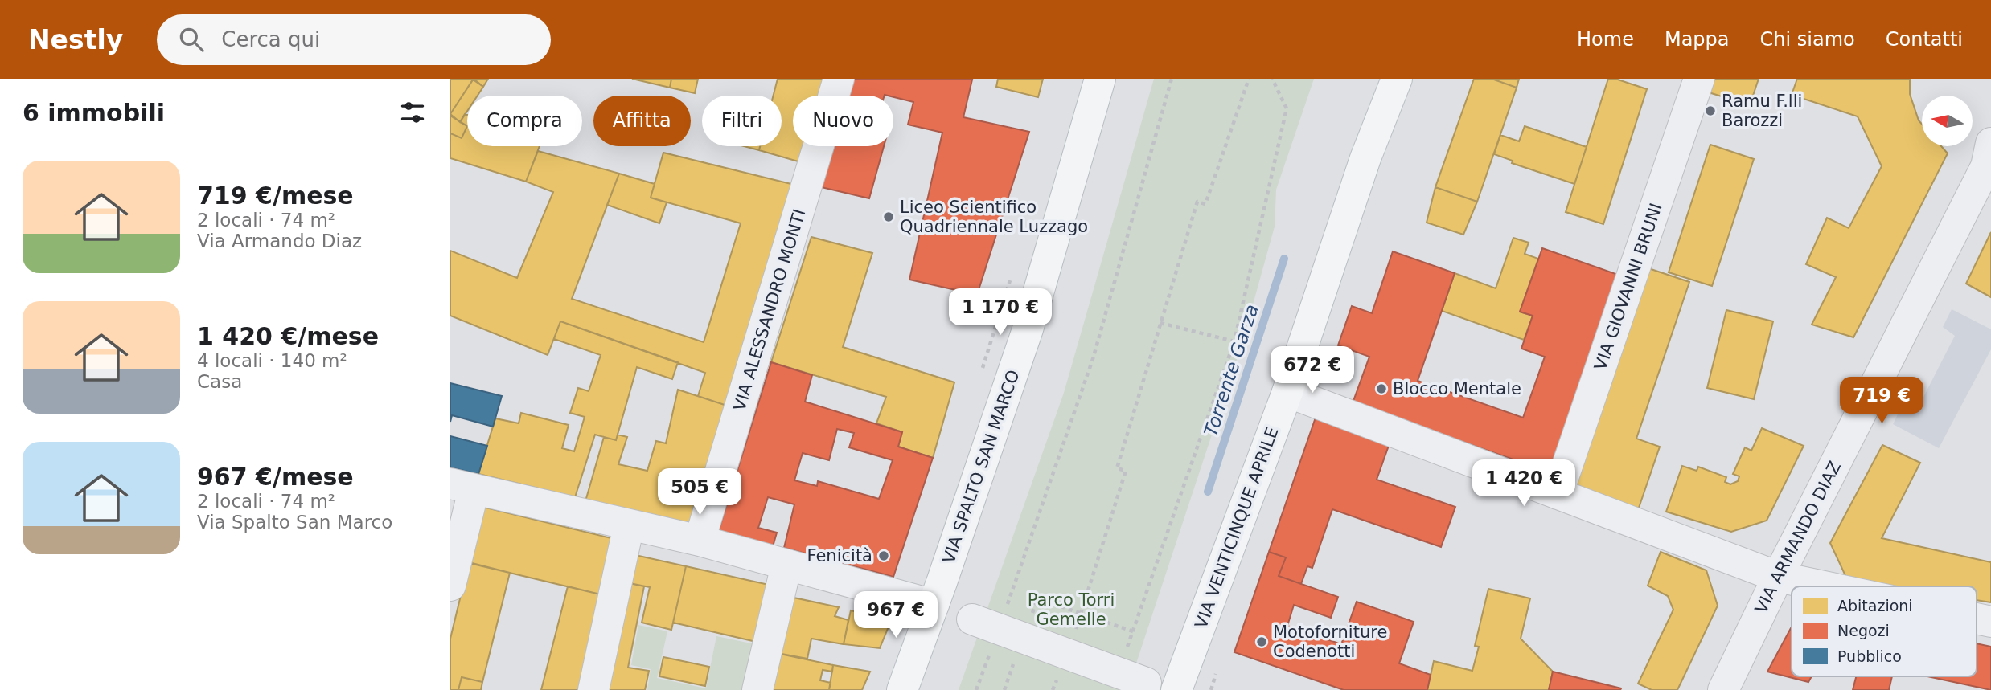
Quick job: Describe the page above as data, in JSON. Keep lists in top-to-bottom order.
{
  "streets": {
    "main road": ["VIA SPALTO SAN MARCO", "VIA VENTICINQUE APRILE"],
    "street": ["VIA GIOVANNI BRUNI", "VIA ALESSANDRO MONTI", "VIA ARMANDO DIAZ"]
  },
  "water": ["Torrente Garza"],
  "parks": ["Parco Torri Gemelle"],
  "places": [
    "Ramu F.lli Barozzi",
    "Liceo Scientifico Quadriennale Luzzago",
    "Blocco Mentale",
    "Fenicità",
    "Motoforniture Codenotti"
  ],
  "legend": ["Abitazioni", "Negozi", "Pubblico"],
  "north": "left",
  "page": {
    "header": "Nestly",
    "search": "Cerca qui",
    "nav": [
      "Home",
      "Mappa",
      "Chi siamo",
      "Contatti"
    ],
    "heading": "6 immobili",
    "chip": [
      "Compra",
      "Affitta",
      "Filtri",
      "Nuovo"
    ],
    "list": [
      {
        "name": "719 €/mese",
        "note": "2 locali · 74 m² · Via Armando Diaz"
      },
      {
        "name": "1 420 €/mese",
        "note": "4 locali · 140 m² · Casa"
      },
      {
        "name": "967 €/mese",
        "note": "2 locali · 74 m² · Via Spalto San Marco"
      }
    ],
    "price": [
      "1 170 €",
      "672 €",
      "719 €",
      "1 420 €",
      "505 €",
      "967 €"
    ]
  }
}
